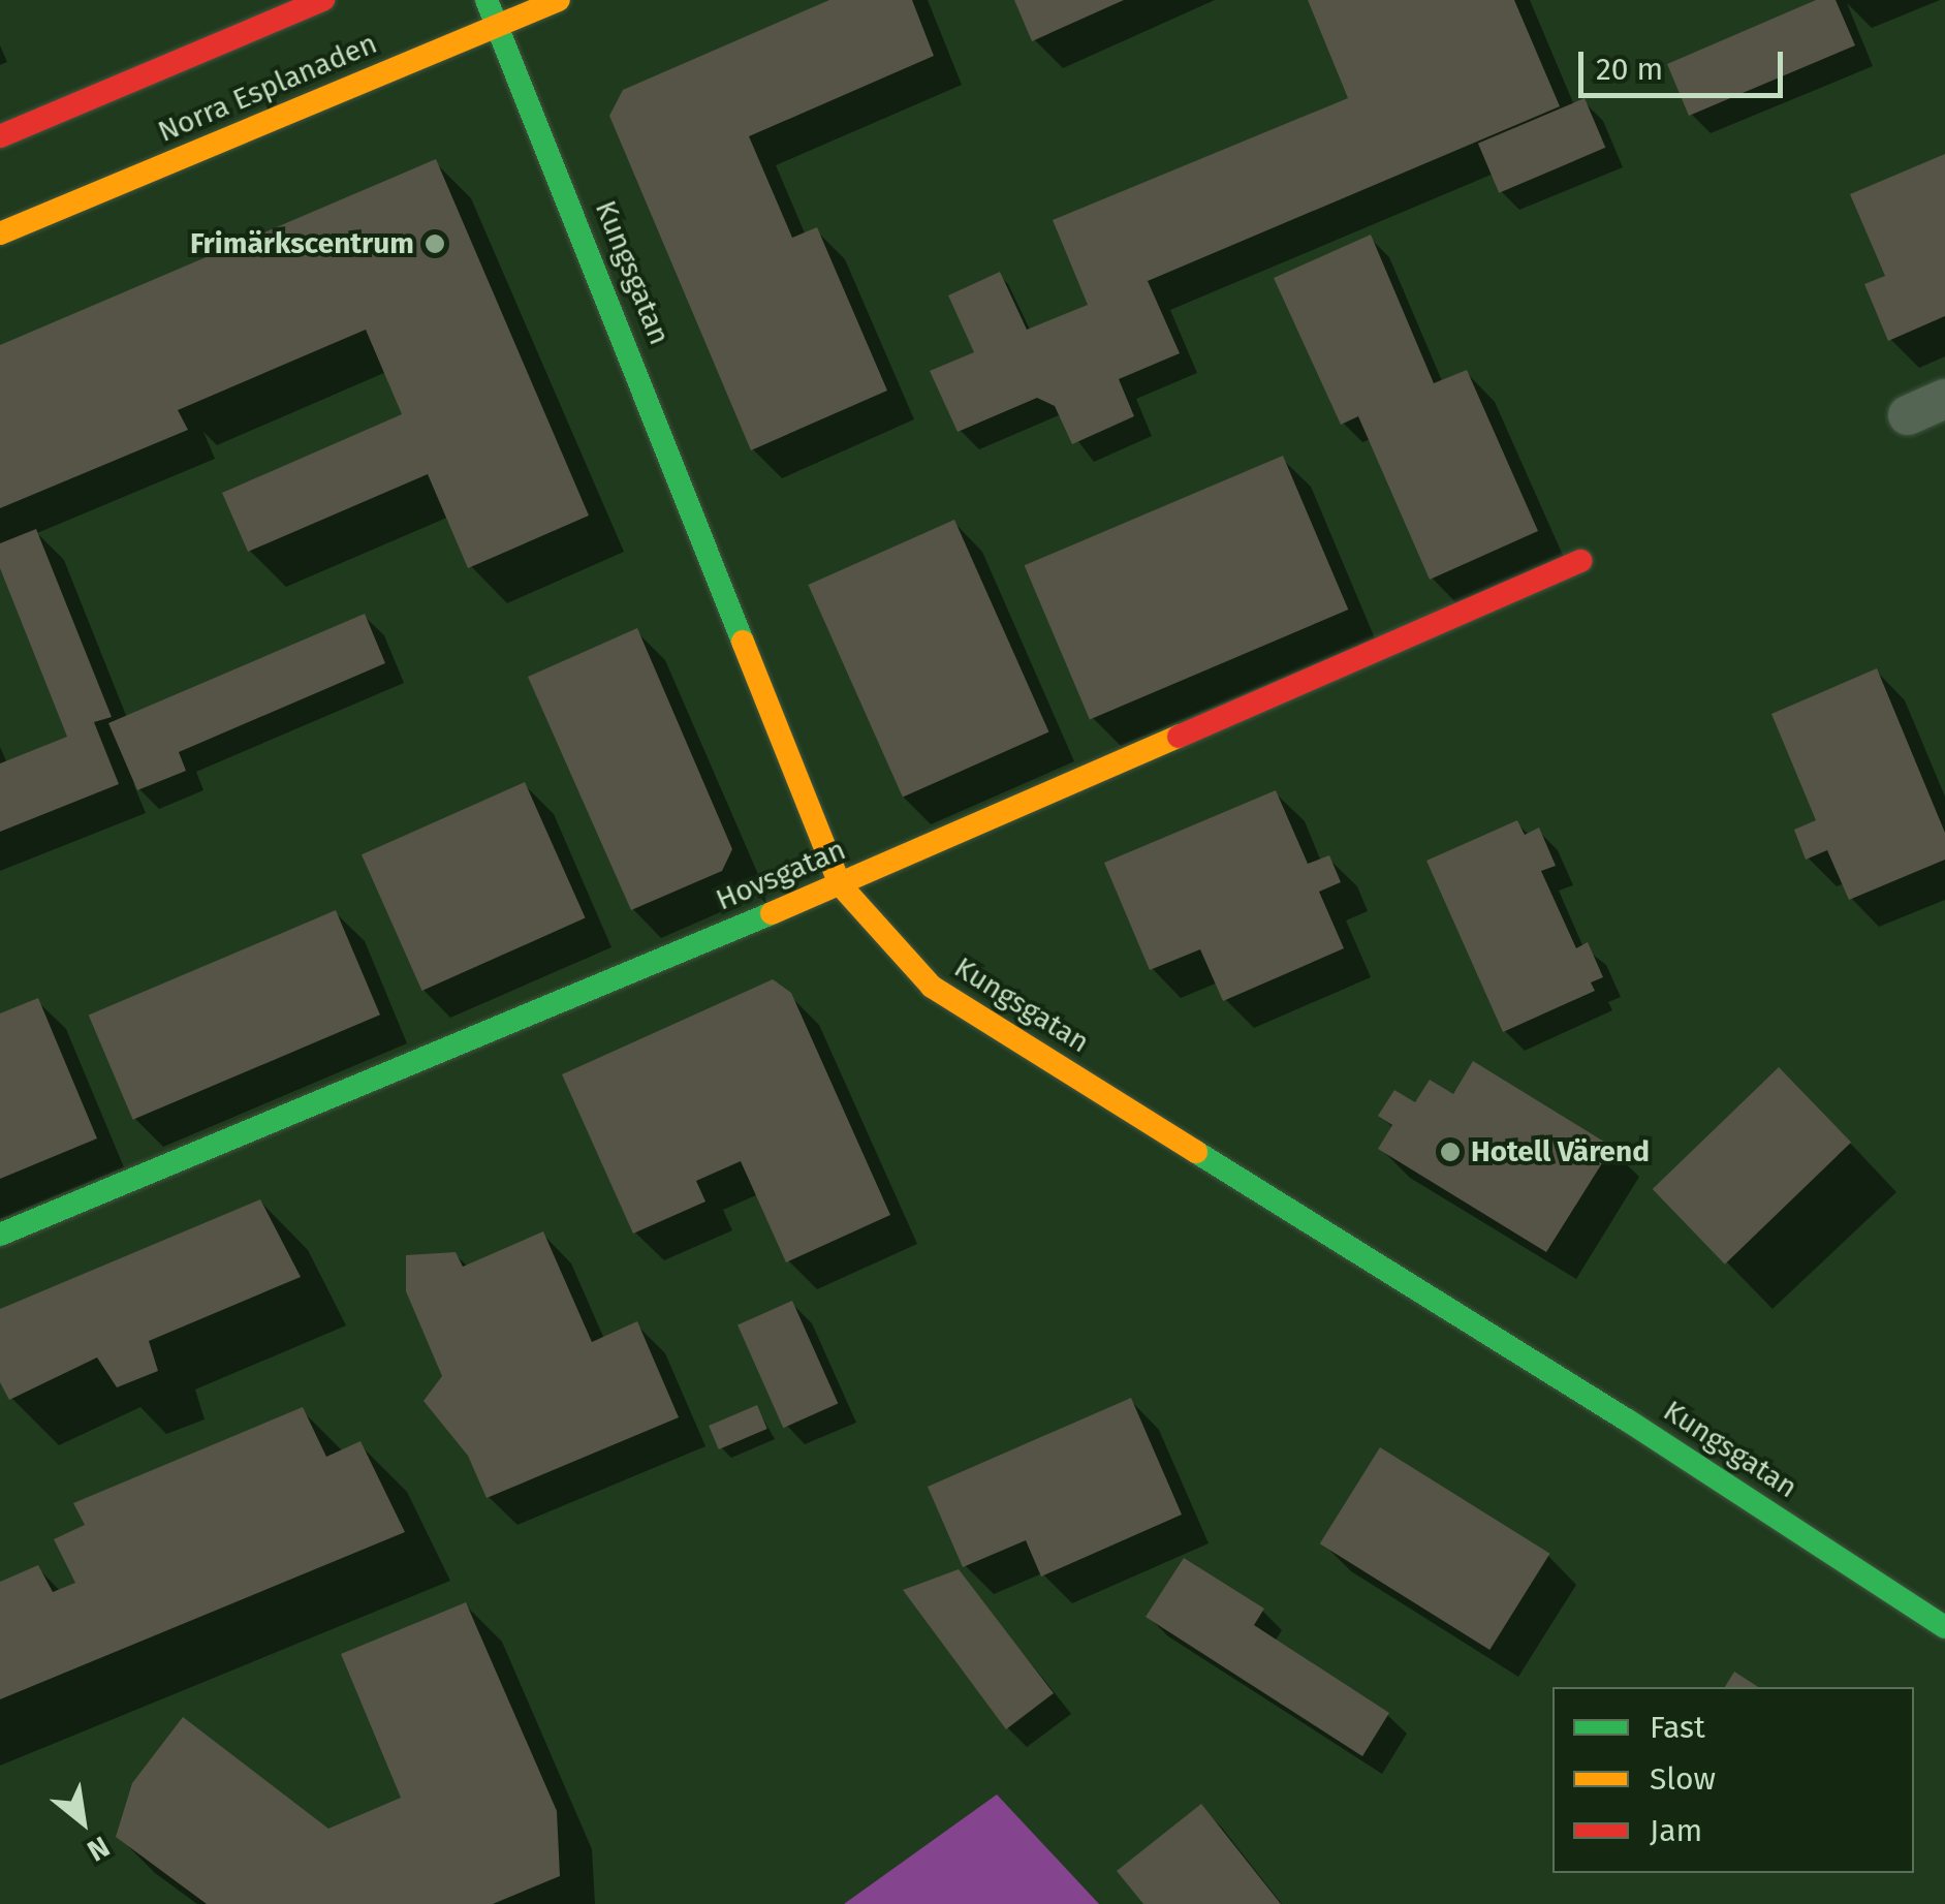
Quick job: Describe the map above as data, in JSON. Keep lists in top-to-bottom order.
{
  "streets": {
    "street": ["Norra Esplanaden", "Kungsgatan", "Hovsgatan"]
  },
  "crossings": [
    ["Norra Esplanaden", "Kungsgatan"],
    ["Kungsgatan", "Hovsgatan"]
  ],
  "places": ["Frimärkscentrum", "Hotell Värend"],
  "legend": ["Fast", "Slow", "Jam"],
  "scale_bar": "20 m",
  "north": "bottom right"
}
